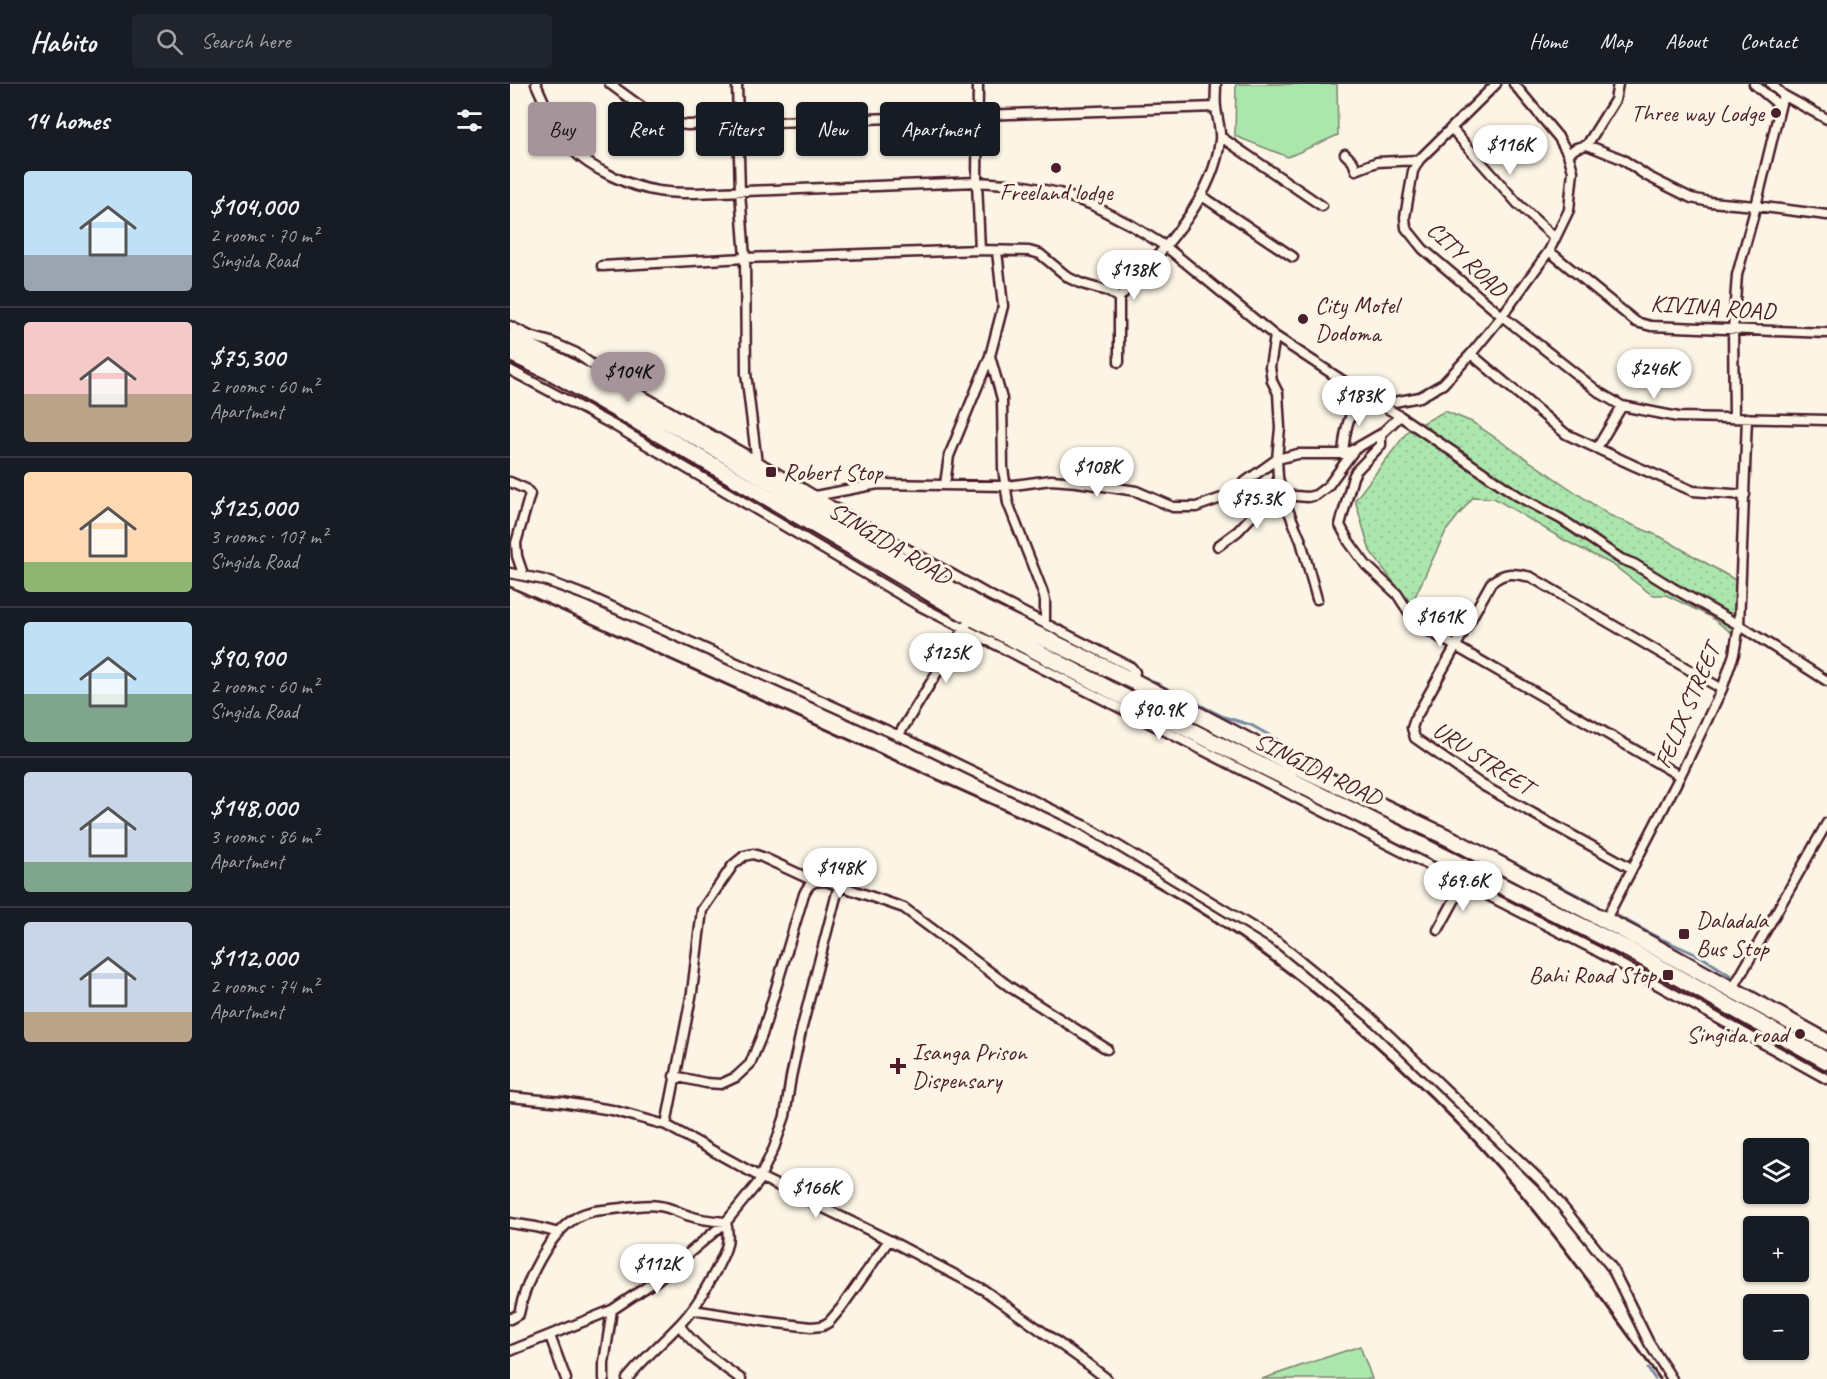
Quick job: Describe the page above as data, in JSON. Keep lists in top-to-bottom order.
{
  "streets": {
    "highway": ["SINGIDA ROAD"],
    "street": [
      "CITY ROAD",
      "KIVINA ROAD",
      "FELIX STREET",
      "URU STREET"
    ]
  },
  "crossings": [
    ["CITY ROAD", "KIVINA ROAD"],
    ["SINGIDA ROAD", "FELIX STREET"],
    ["FELIX STREET", "URU STREET"]
  ],
  "places": {
    "other": [
      "Three way Lodge",
      "Freeland lodge",
      "City Motel Dodoma",
      "Singida road"
    ],
    "transit": ["Robert Stop", "Daladala Bus Stop", "Bahi Road Stop"],
    "health": ["Isanga Prison Dispensary"]
  },
  "page": {
    "header": "Habito",
    "search": "Search here",
    "nav": [
      "Home",
      "Map",
      "About",
      "Contact"
    ],
    "heading": "14 homes",
    "chip": [
      "Buy",
      "Rent",
      "Filters",
      "New",
      "Apartment"
    ],
    "price": [
      "$116K",
      "$138K",
      "$246K",
      "$104K",
      "$183K",
      "$108K",
      "$75.3K",
      "$161K",
      "$125K",
      "$90.9K",
      "$148K",
      "$69.6K",
      "$166K",
      "$112K"
    ],
    "list": [
      {
        "name": "$104,000",
        "note": "2 rooms · 70 m² · Singida Road"
      },
      {
        "name": "$75,300",
        "note": "2 rooms · 60 m² · Apartment"
      },
      {
        "name": "$125,000",
        "note": "3 rooms · 107 m² · Singida Road"
      },
      {
        "name": "$90,900",
        "note": "2 rooms · 60 m² · Singida Road"
      },
      {
        "name": "$148,000",
        "note": "3 rooms · 86 m² · Apartment"
      },
      {
        "name": "$112,000",
        "note": "2 rooms · 74 m² · Apartment"
      }
    ],
    "map_buttons": ["+", "−"]
  }
}
